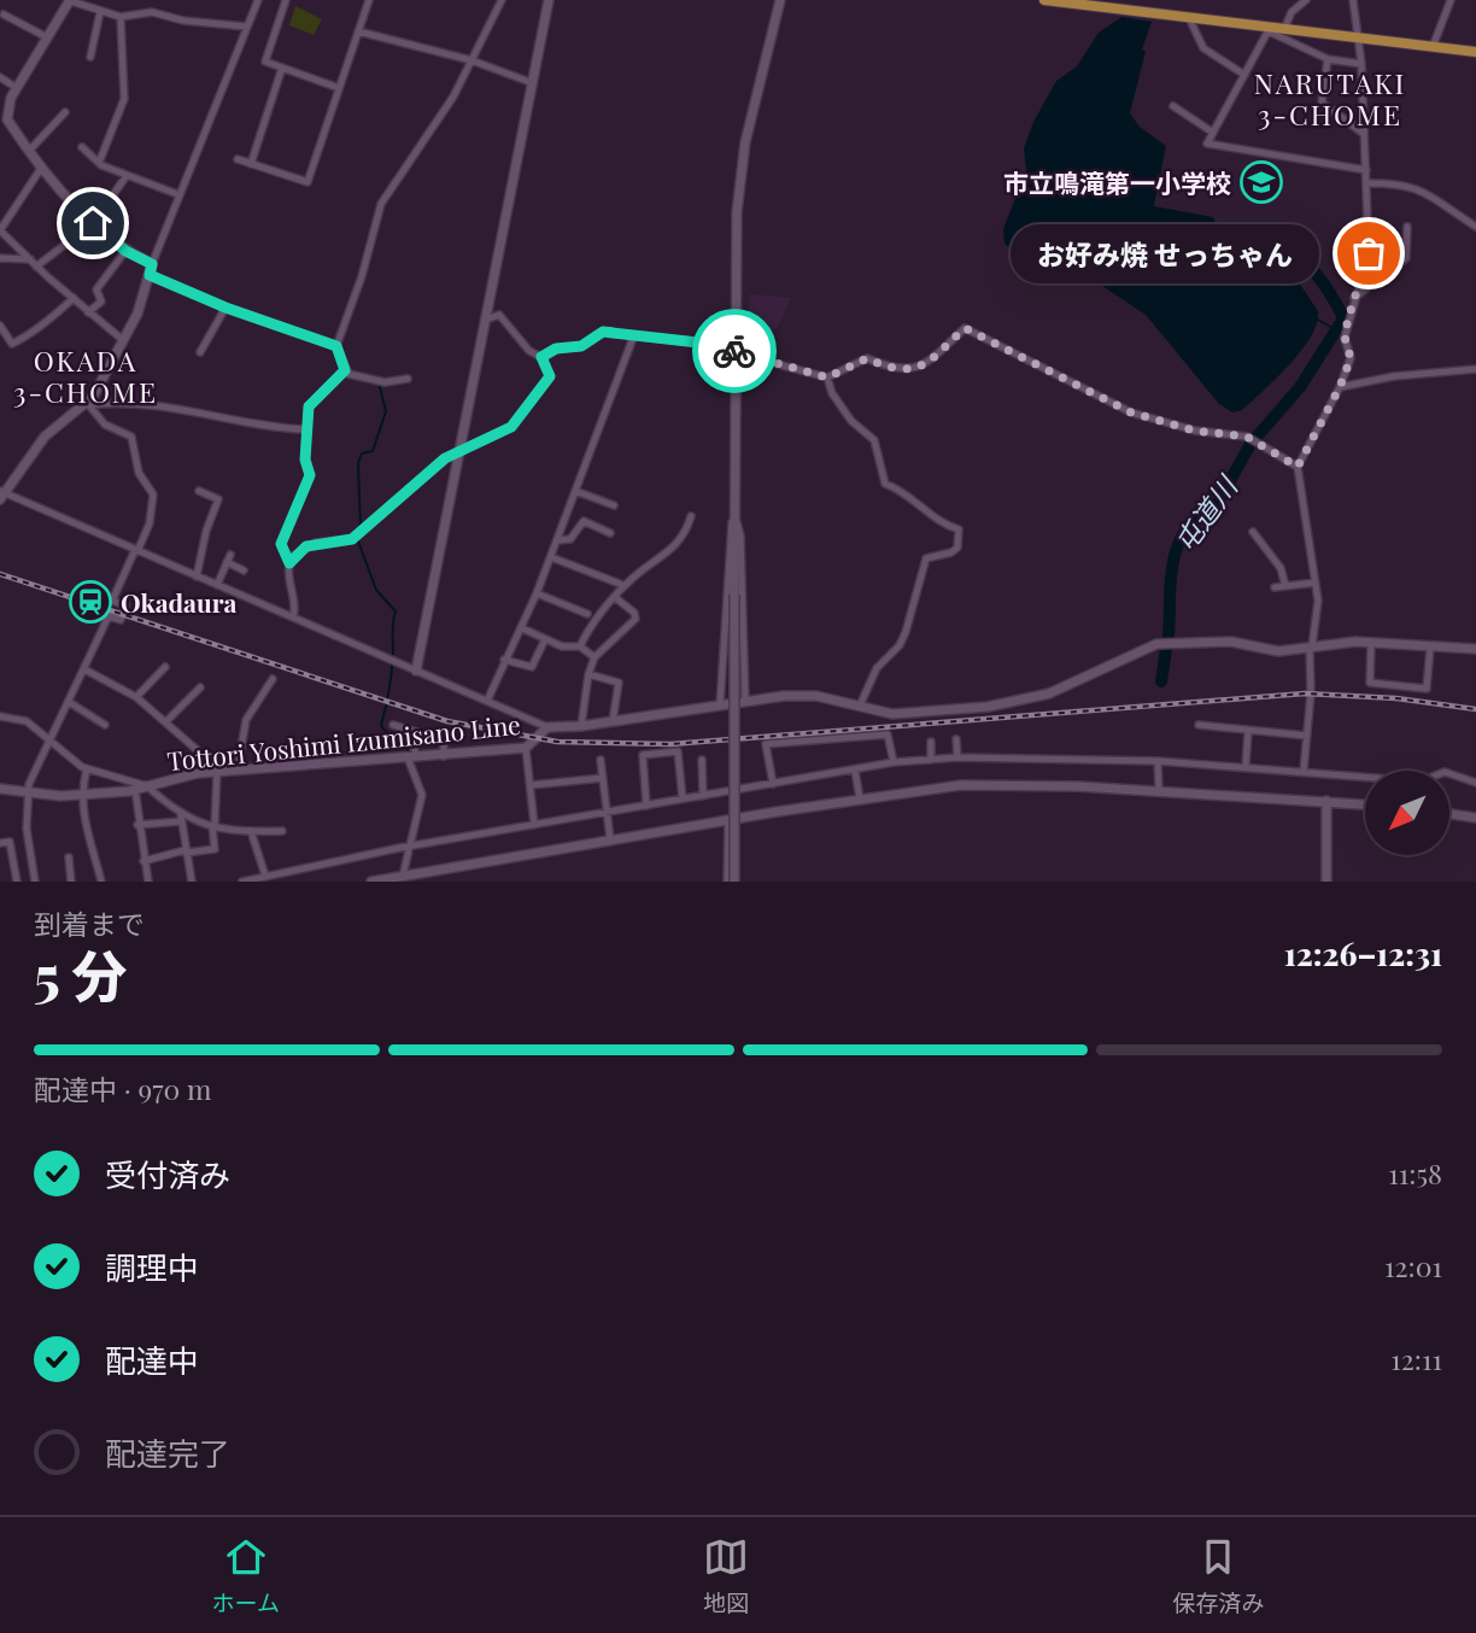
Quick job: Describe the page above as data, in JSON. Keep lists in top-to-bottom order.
{
  "streets": {
    "street": ["Tottori Yoshimi Izumisano Line"]
  },
  "districts": ["NARUTAKI 3-CHOME", "OKADA 3-CHOME"],
  "water": ["屯道川"],
  "places": {
    "school or university": ["市立鳴滝第一小学校"],
    "other": ["お好み焼 せっちゃん"],
    "station": ["Okadaura"]
  },
  "north": "bottom left",
  "page": {
    "bubble": "お好み焼 せっちゃん",
    "heading": ["5 分", "到着まで", "12:26–12:31"],
    "bar": "配達中 · 970 m",
    "list": [
      ["受付済み", "11:58"],
      ["調理中", "12:01"],
      ["配達中", "12:11"],
      "配達完了"
    ],
    "tabs": ["ホーム", "地図", "保存済み"]
  }
}
